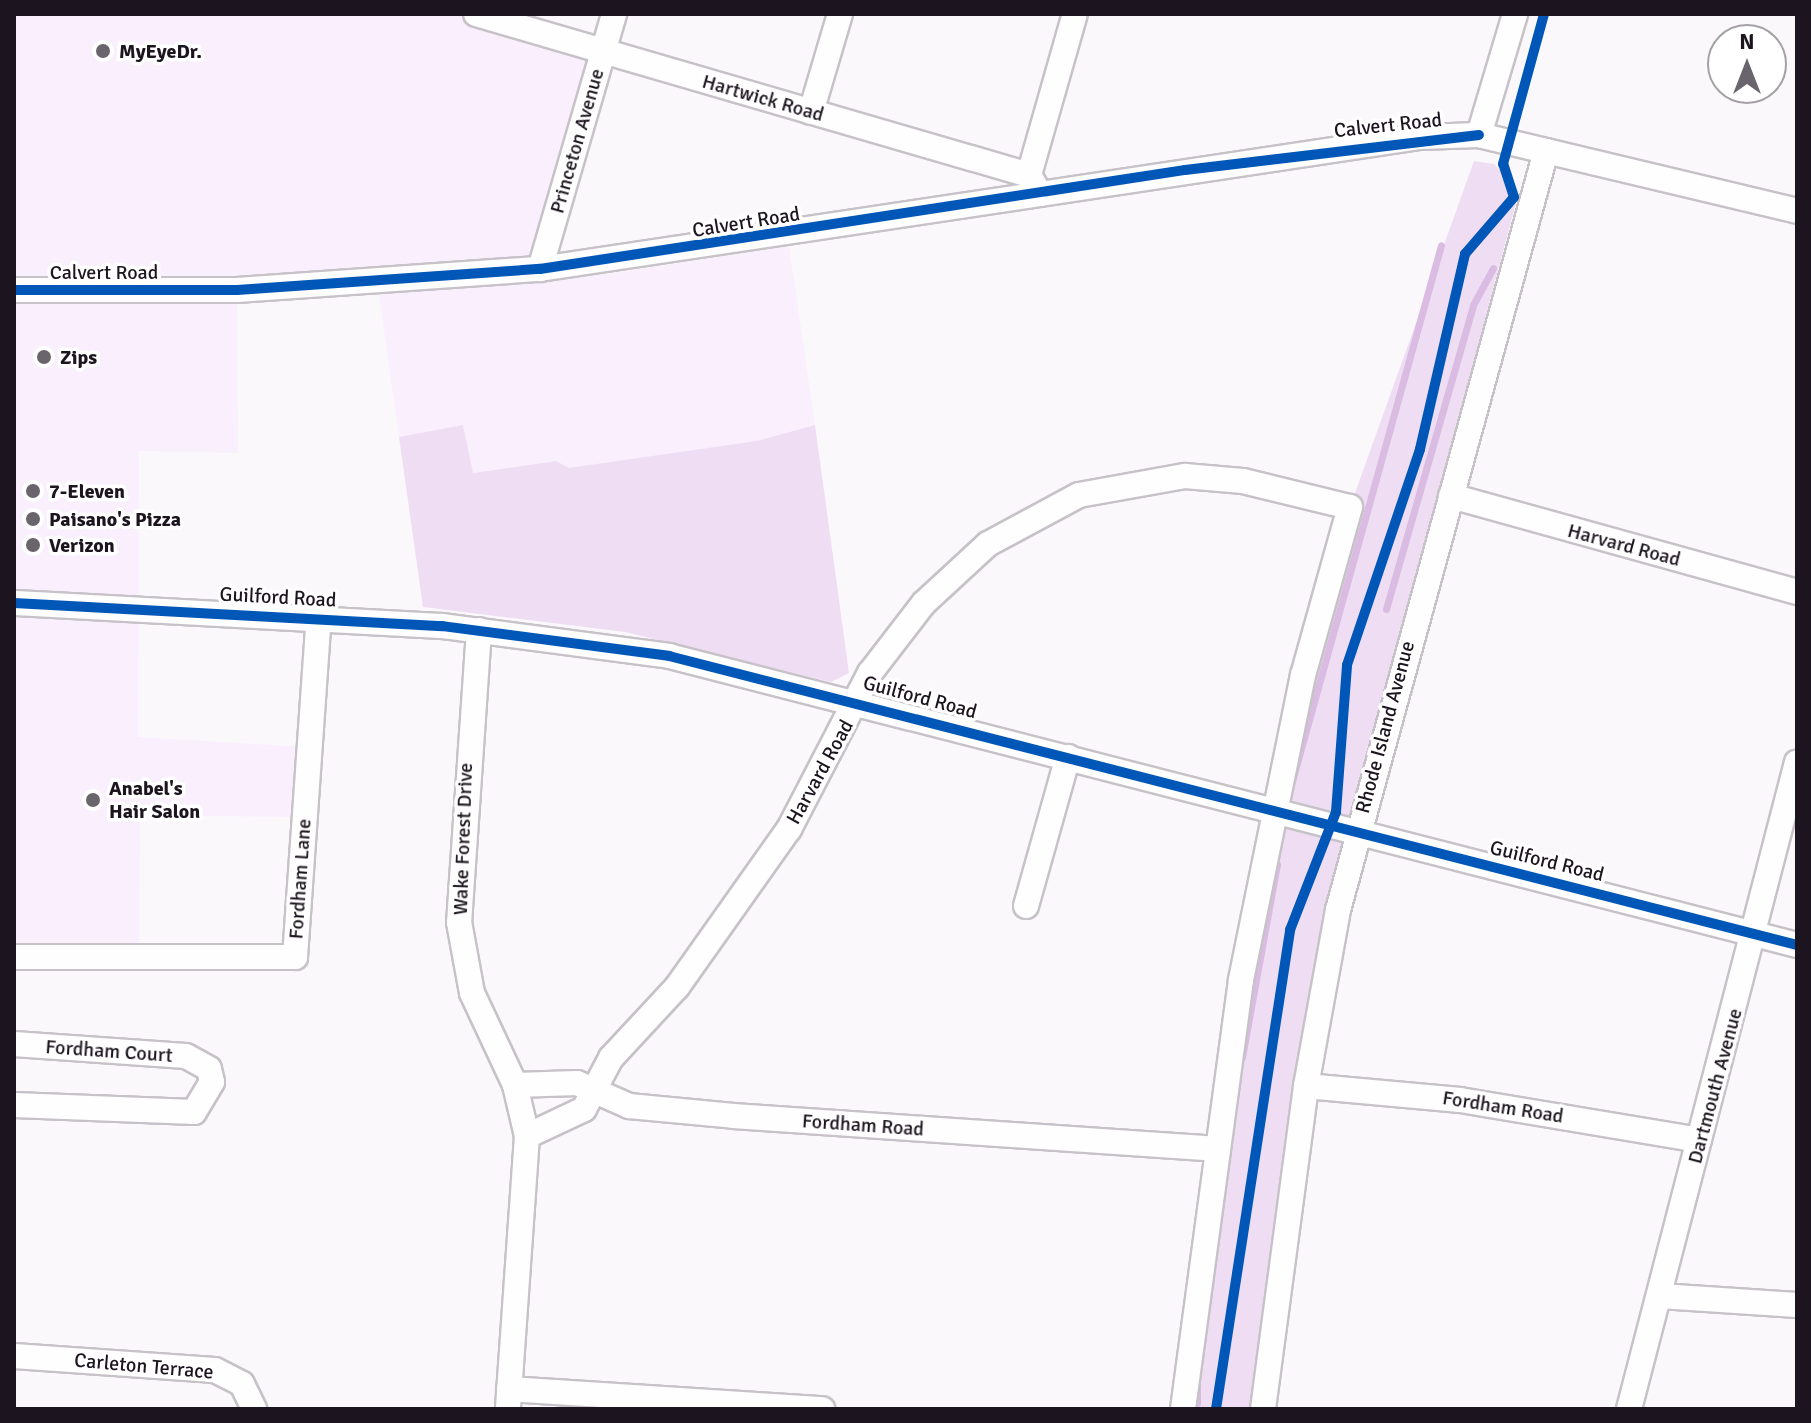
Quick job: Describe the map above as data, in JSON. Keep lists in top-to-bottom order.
{
  "streets": {
    "street": [
      "Hartwick Road",
      "Calvert Road",
      "Princeton Avenue",
      "Harvard Road",
      "Guilford Road",
      "Rhode Island Avenue",
      "Wake Forest Drive",
      "Fordham Lane",
      "Fordham Court",
      "Dartmouth Avenue",
      "Fordham Road",
      "Carleton Terrace"
    ]
  },
  "crossings": [
    ["Hartwick Road", "Calvert Road"],
    ["Hartwick Road", "Princeton Avenue"],
    ["Calvert Road", "Princeton Avenue"],
    ["Calvert Road", "Rhode Island Avenue"],
    ["Harvard Road", "Guilford Road"],
    ["Harvard Road", "Rhode Island Avenue"],
    ["Harvard Road", "Fordham Road"],
    ["Guilford Road", "Rhode Island Avenue"],
    ["Guilford Road", "Wake Forest Drive"],
    ["Guilford Road", "Fordham Lane"],
    ["Guilford Road", "Dartmouth Avenue"],
    ["Rhode Island Avenue", "Fordham Road"],
    ["Dartmouth Avenue", "Fordham Road"]
  ],
  "places": [
    "MyEyeDr.",
    "Zips",
    "7-Eleven",
    "Paisano's Pizza",
    "Verizon",
    "Anabel's Hair Salon"
  ],
  "north": "top"
}
